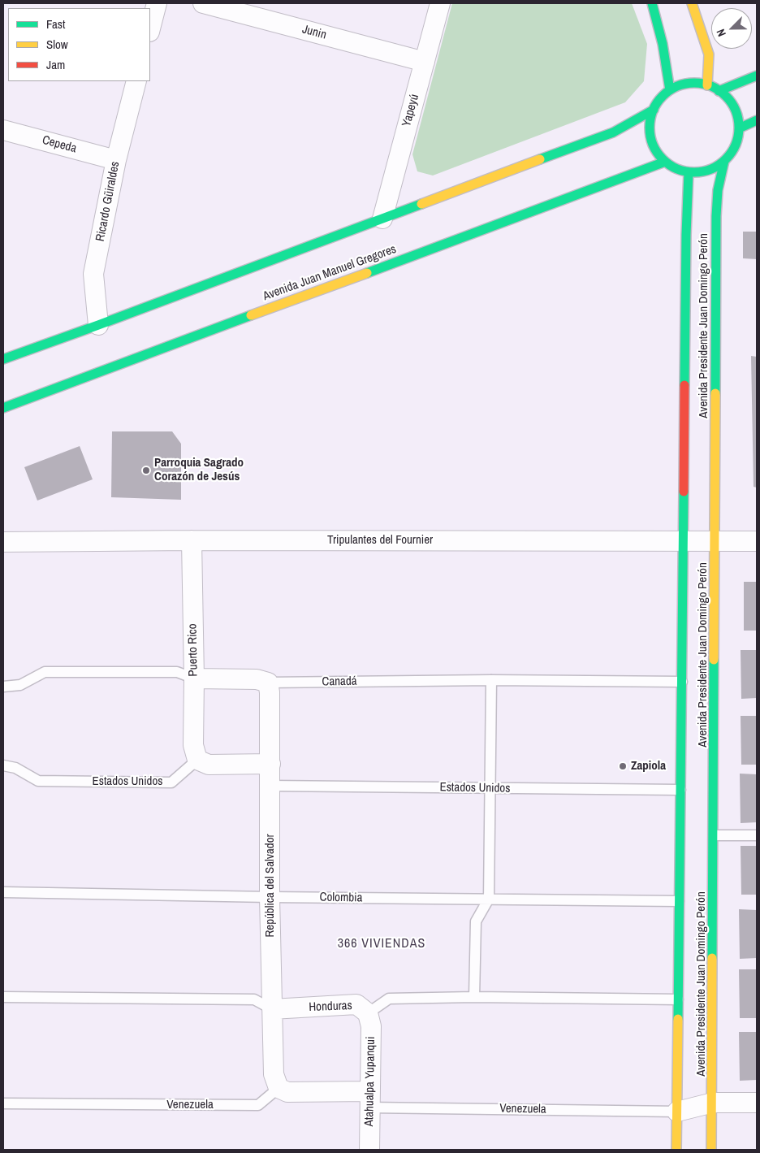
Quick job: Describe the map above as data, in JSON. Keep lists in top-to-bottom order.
{
  "streets": {
    "main road": ["Avenida Juan Manuel Gregores", "Avenida Presidente Juan Domingo Perón"],
    "street": [
      "Junin",
      "Yapeyú",
      "Cepeda",
      "Ricardo Güiraldes",
      "Tripulantes del Fournier",
      "Puerto Rico",
      "Canadá",
      "República del Salvador",
      "Honduras",
      "Atahualpa Yupanqui",
      "Venezuela"
    ],
    "lane": ["Estados Unidos", "Colombia"]
  },
  "crossings": [
    ["Junin", "Yapeyú"],
    ["Cepeda", "Ricardo Güiraldes"],
    ["Avenida Juan Manuel Gregores", "Avenida Presidente Juan Domingo Perón"],
    ["Avenida Presidente Juan Domingo Perón", "Tripulantes del Fournier"],
    ["Avenida Presidente Juan Domingo Perón", "Canadá"],
    ["Avenida Presidente Juan Domingo Perón", "Estados Unidos"],
    ["Avenida Presidente Juan Domingo Perón", "Colombia"],
    ["Avenida Presidente Juan Domingo Perón", "Honduras"],
    ["Avenida Presidente Juan Domingo Perón", "Venezuela"],
    ["Tripulantes del Fournier", "Puerto Rico"],
    ["Puerto Rico", "Canadá"],
    ["Puerto Rico", "Estados Unidos"],
    ["Canadá", "República del Salvador"],
    ["Estados Unidos", "República del Salvador"],
    ["República del Salvador", "Colombia"],
    ["República del Salvador", "Honduras"],
    ["República del Salvador", "Venezuela"],
    ["Honduras", "Atahualpa Yupanqui"],
    ["Atahualpa Yupanqui", "Venezuela"]
  ],
  "districts": ["366 VIVIENDAS"],
  "places": ["Parroquia Sagrado Corazón de Jesús", "Zapiola"],
  "legend": ["Fast", "Slow", "Jam"],
  "north": "bottom left"
}
